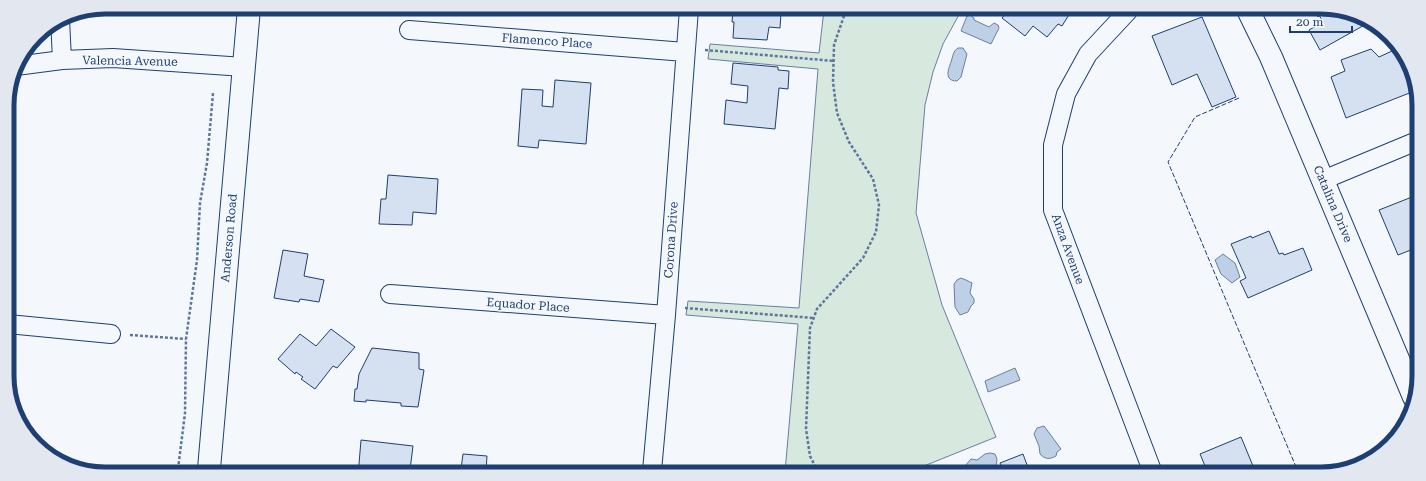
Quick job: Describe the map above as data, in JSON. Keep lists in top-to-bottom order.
{
  "streets": {
    "street": [
      "Flamenco Place",
      "Valencia Avenue",
      "Catalina Drive",
      "Anderson Road",
      "Corona Drive",
      "Anza Avenue",
      "Equador Place"
    ]
  },
  "crossings": [
    ["Flamenco Place", "Corona Drive"],
    ["Valencia Avenue", "Anderson Road"],
    ["Corona Drive", "Equador Place"]
  ],
  "scale_bar": "20 m"
}
